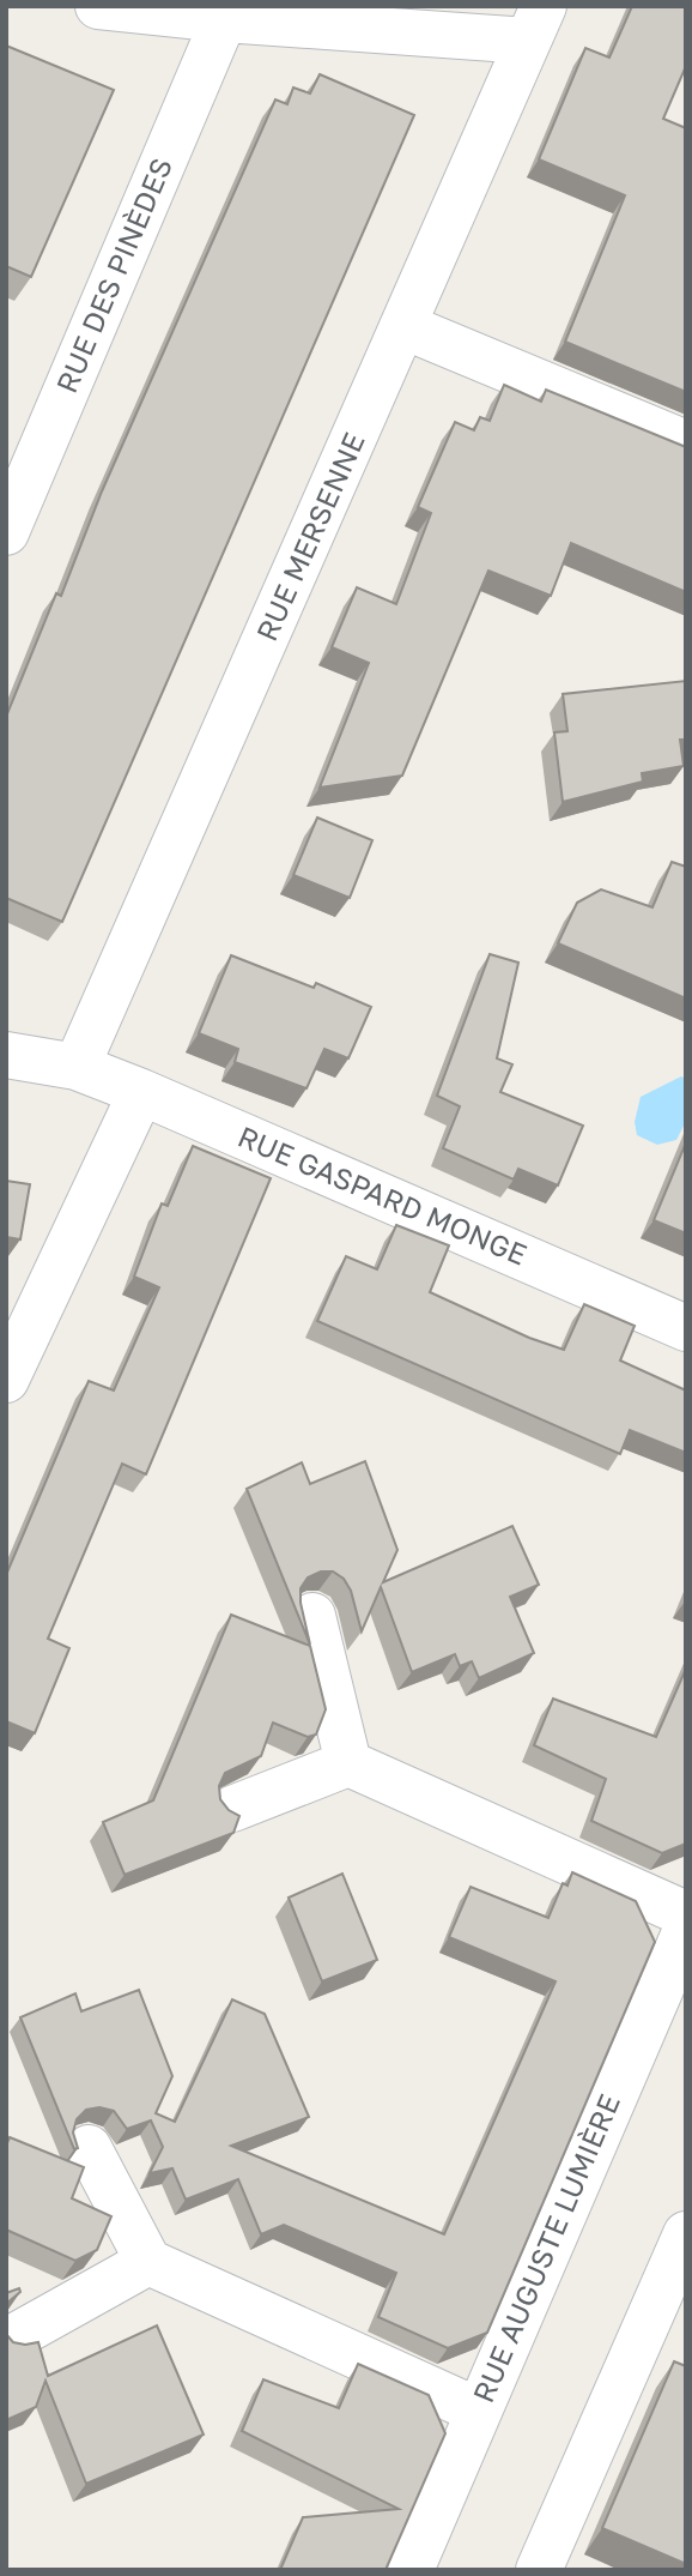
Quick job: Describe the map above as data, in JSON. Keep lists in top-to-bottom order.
{
  "streets": {
    "street": [
      "RUE DES PINÈDES",
      "RUE MERSENNE",
      "RUE GASPARD MONGE",
      "RUE AUGUSTE LUMIÈRE"
    ]
  },
  "crossings": [
    ["RUE MERSENNE", "RUE GASPARD MONGE"]
  ]
}
